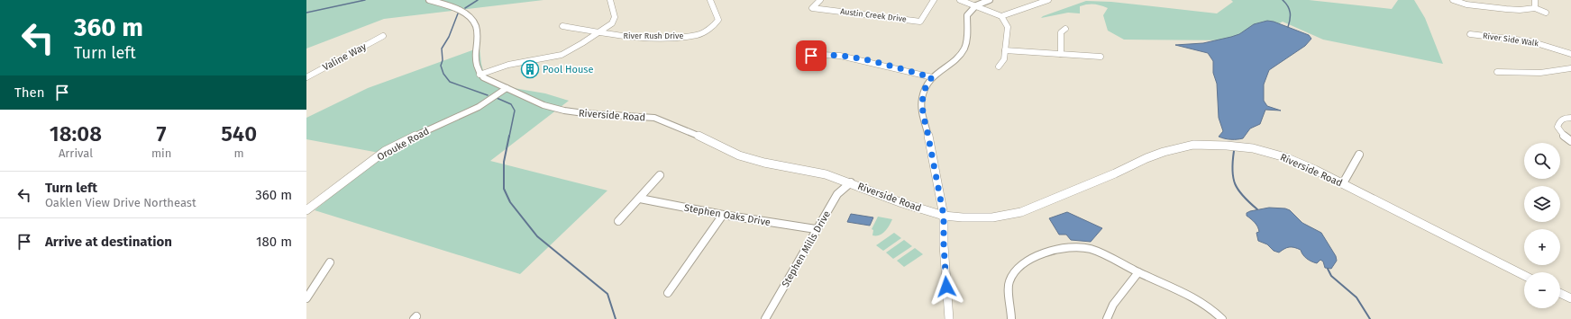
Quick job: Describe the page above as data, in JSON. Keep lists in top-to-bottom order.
{
  "streets": {
    "street": [
      "Austin Creek Drive",
      "River Rush Drive",
      "River Side Walk",
      "Valine Way",
      "Riverside Road",
      "Orouke Road",
      "Stephen Oaks Drive",
      "Stephen Mills Drive"
    ]
  },
  "crossings": [
    ["Riverside Road", "Orouke Road"],
    ["Riverside Road", "Stephen Mills Drive"],
    ["Stephen Oaks Drive", "Stephen Mills Drive"]
  ],
  "places": {
    "building": ["Pool House"]
  },
  "page": {
    "turn": ["360 m", "Turn left"],
    "then": "Then",
    "eta": [
      "18:08",
      "Arrival",
      "7",
      "min",
      "540",
      "m"
    ],
    "map_buttons": ["+", "−"],
    "list": [
      {
        "name": "Turn left",
        "note": "Oaklen View Drive Northeast",
        "value": "360 m"
      },
      {
        "name": "Arrive at destination",
        "value": "180 m"
      }
    ]
  }
}
